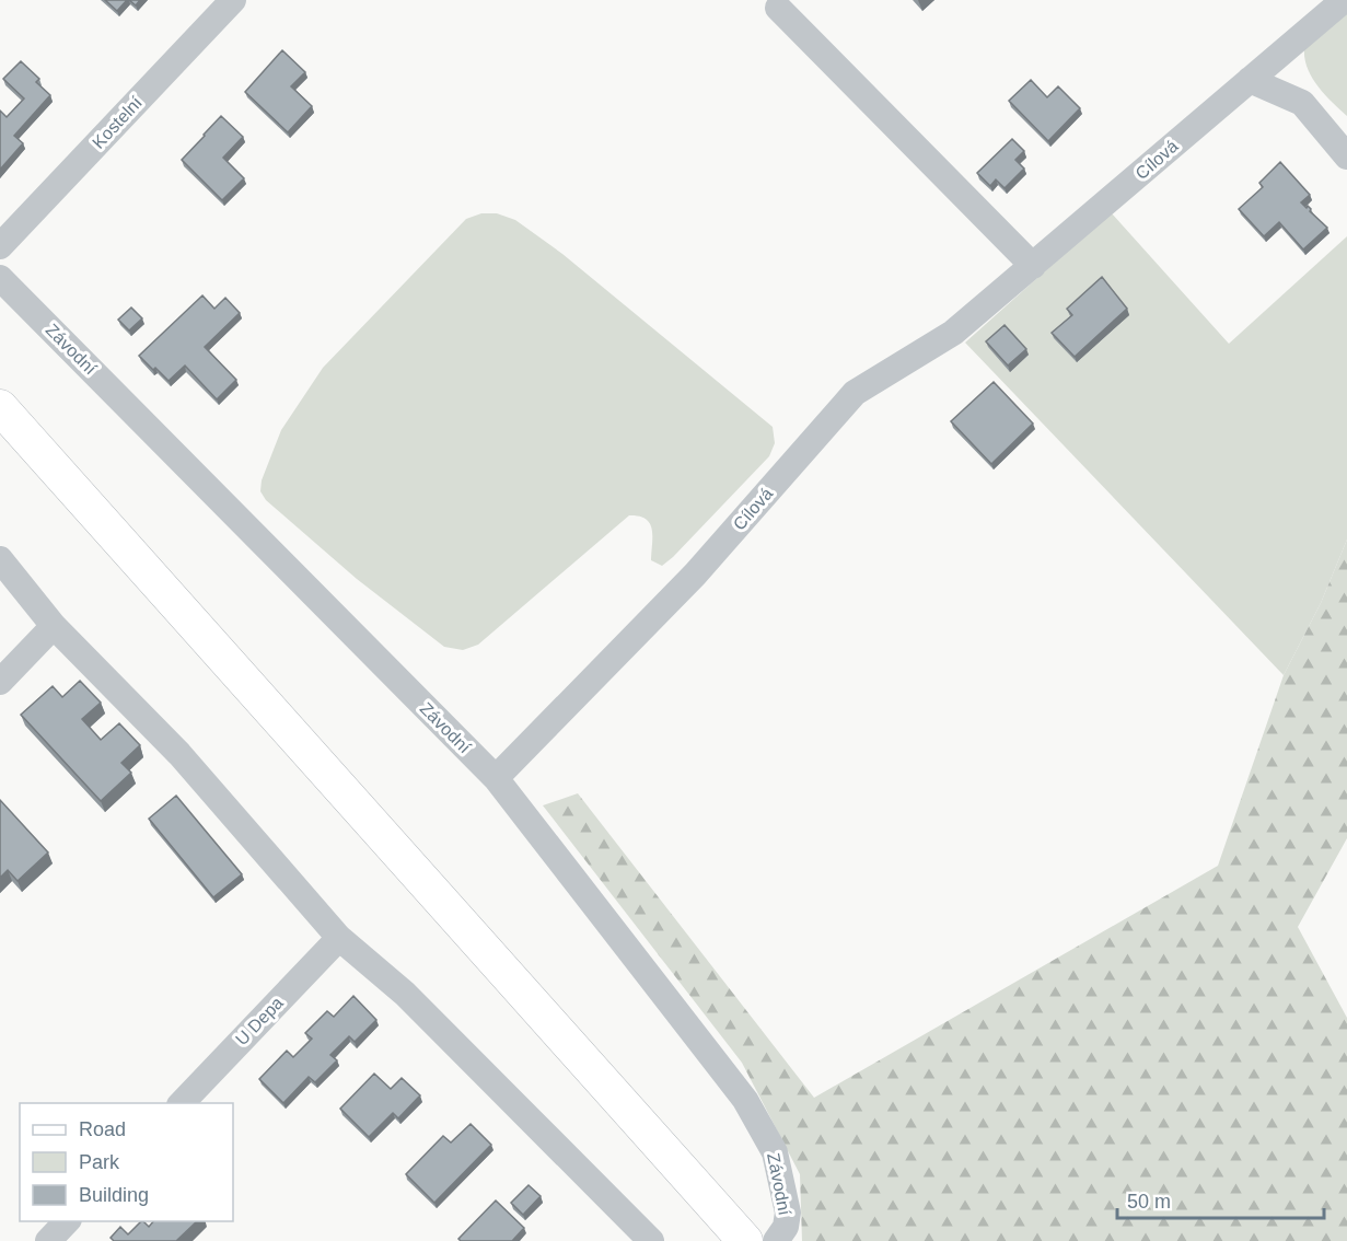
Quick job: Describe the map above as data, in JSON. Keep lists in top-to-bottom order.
{
  "streets": {
    "street": [
      "Kostelní",
      "Cílová",
      "Závodní",
      "U Depa"
    ]
  },
  "crossings": [
    ["Cílová", "Závodní"]
  ],
  "legend": ["Road", "Park", "Building"],
  "scale_bar": "50 m"
}
